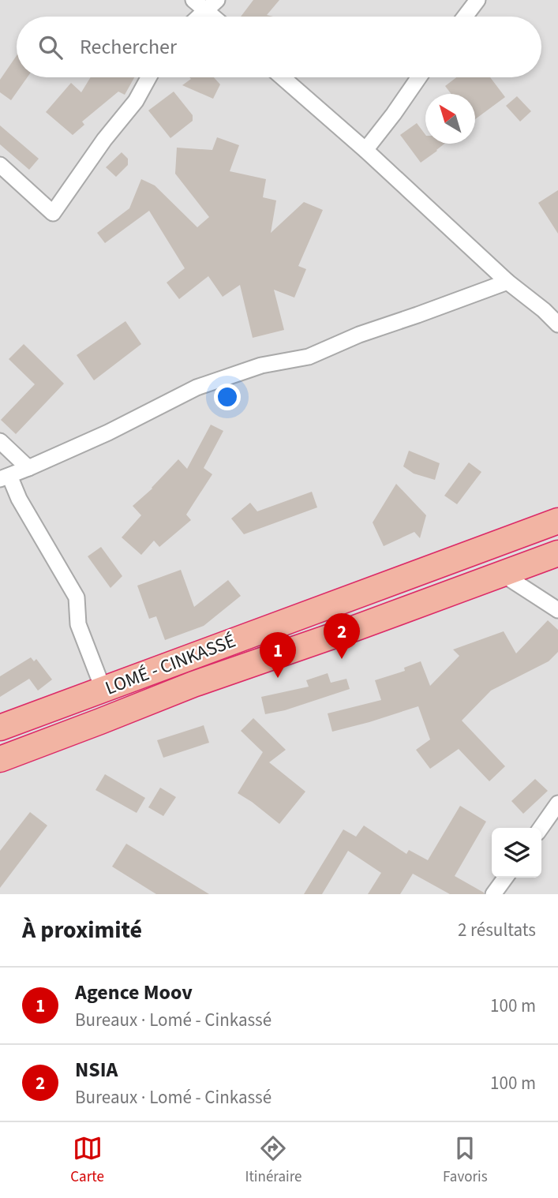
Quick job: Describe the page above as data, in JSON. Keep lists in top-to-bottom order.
{
  "streets": {
    "highway": ["LOMÉ - CINKASSÉ"]
  },
  "north": "top left",
  "page": {
    "search": "Rechercher",
    "pins": ["2", "1"],
    "heading": ["À proximité", "2 résultats"],
    "list": [
      {
        "mark": "1",
        "name": "Agence Moov",
        "note": "Bureaux · Lomé - Cinkassé",
        "value": "100 m"
      },
      {
        "mark": "2",
        "name": "NSIA",
        "note": "Bureaux · Lomé - Cinkassé",
        "value": "100 m"
      }
    ],
    "nav": ["Carte", "Itinéraire", "Favoris"]
  }
}
